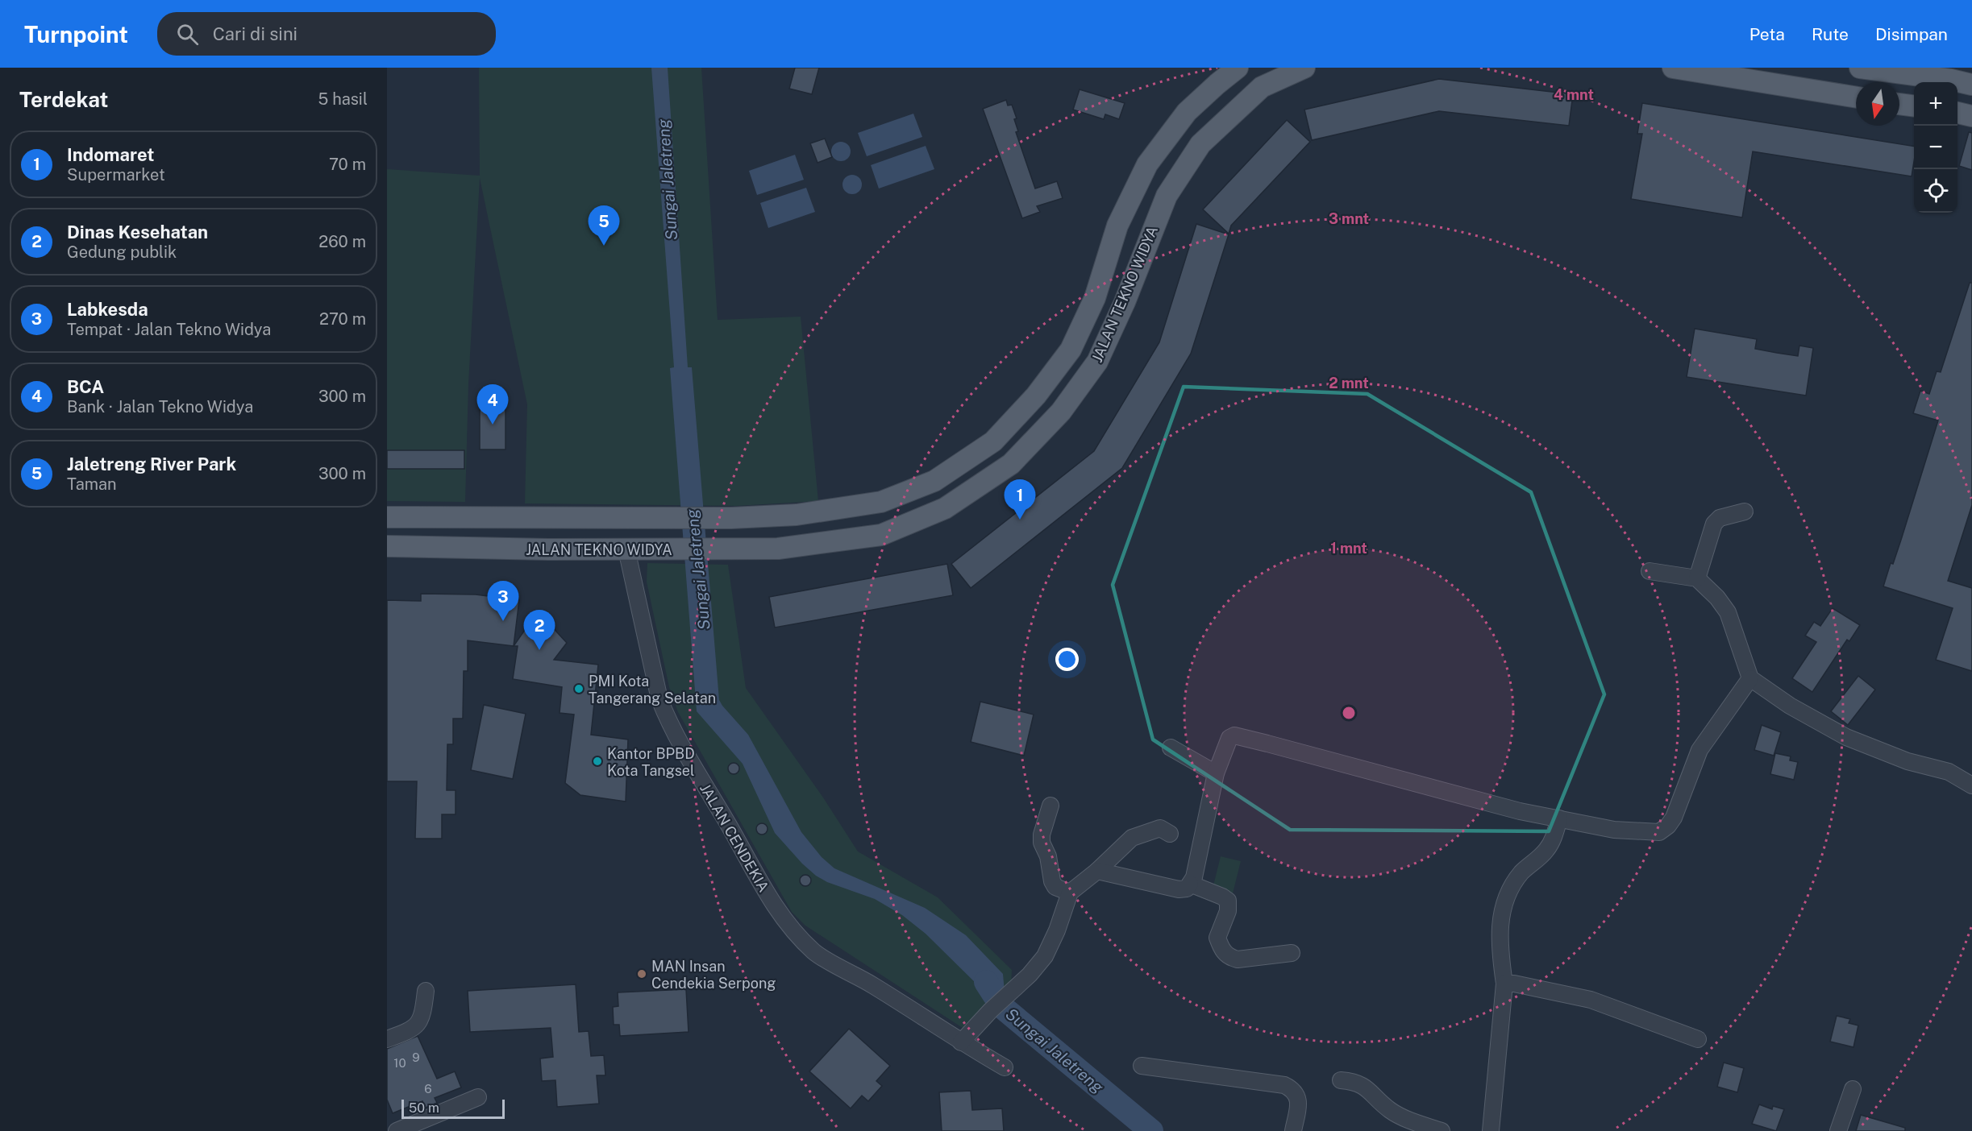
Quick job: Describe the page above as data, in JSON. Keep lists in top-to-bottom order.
{
  "streets": {
    "main road": ["JALAN TEKNO WIDYA"],
    "street": ["JALAN CENDEKIA"]
  },
  "crossings": [
    ["JALAN TEKNO WIDYA", "JALAN CENDEKIA"]
  ],
  "water": ["Sungai Jaletreng"],
  "places": ["PMI Kota Tangerang Selatan", "Kantor BPBD Kota Tangsel", "MAN Insan Cendekia Serpong"],
  "house_numbers": ["9", "10", "6"],
  "scale_bar": "50 m",
  "north": "bottom",
  "page": {
    "header": "Turnpoint",
    "search": "Cari di sini",
    "nav": ["Peta", "Rute", "Disimpan"],
    "heading": ["Terdekat", "5 hasil"],
    "map_buttons": ["+", "−"],
    "list": [
      {
        "mark": "1",
        "name": "Indomaret",
        "note": "Supermarket",
        "value": "70 m"
      },
      {
        "mark": "2",
        "name": "Dinas Kesehatan",
        "note": "Gedung publik",
        "value": "260 m"
      },
      {
        "mark": "3",
        "name": "Labkesda",
        "note": "Tempat · Jalan Tekno Widya",
        "value": "270 m"
      },
      {
        "mark": "4",
        "name": "BCA",
        "note": "Bank · Jalan Tekno Widya",
        "value": "300 m"
      },
      {
        "mark": "5",
        "name": "Jaletreng River Park",
        "note": "Taman",
        "value": "300 m"
      }
    ],
    "pins": [
      "5",
      "4",
      "1",
      "3",
      "2"
    ],
    "scale": "50 m"
  },
  "rings": [
    "4 mnt",
    "3 mnt",
    "2 mnt",
    "1 mnt"
  ]
}
